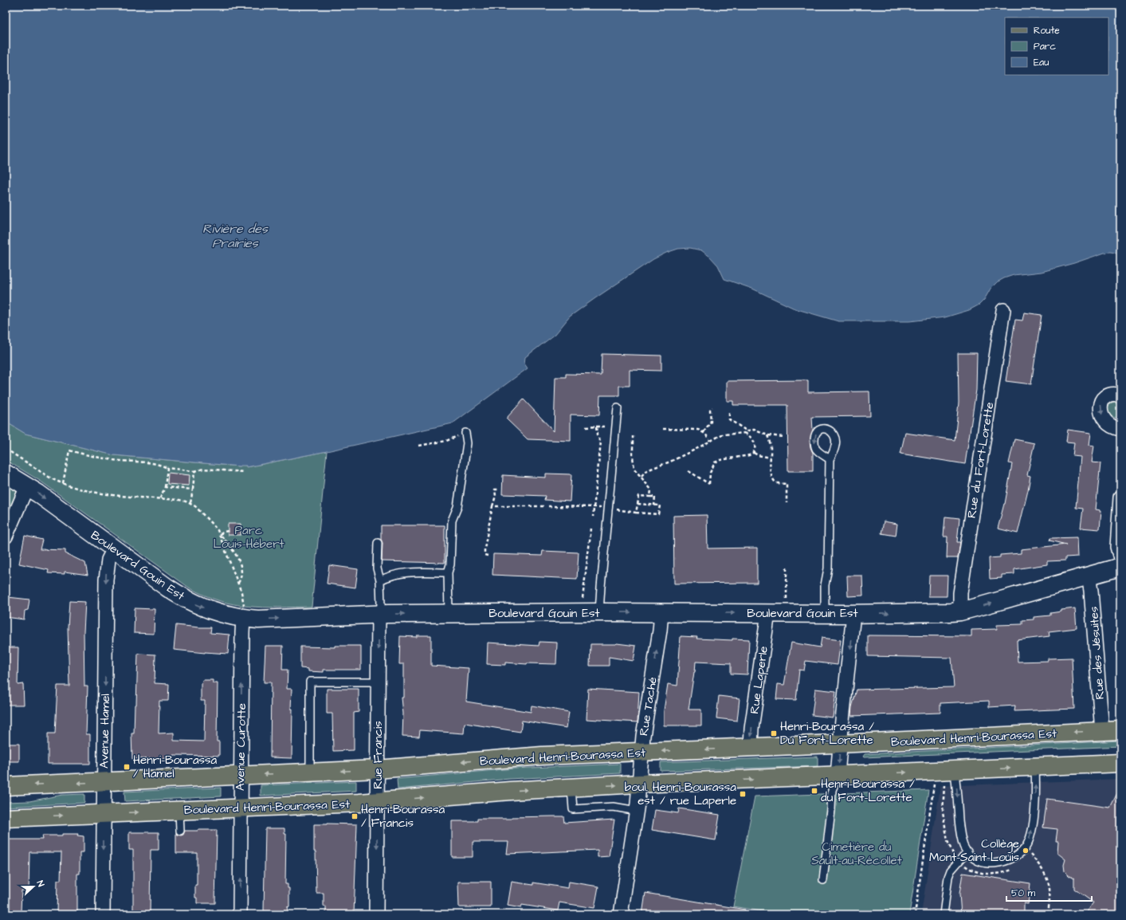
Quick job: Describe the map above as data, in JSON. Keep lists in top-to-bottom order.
{
  "streets": {
    "main road": ["Boulevard Henri-Bourassa Est"],
    "street": [
      "Rue du Fort-Lorette",
      "Boulevard Gouin Est",
      "Rue des Jésuites",
      "Rue Laperle",
      "Rue Taché",
      "Avenue Hamel",
      "Avenue Curotte",
      "Rue Francis"
    ]
  },
  "crossings": [
    ["Rue du Fort-Lorette", "Boulevard Gouin Est"],
    ["Boulevard Gouin Est", "Rue des Jésuites"],
    ["Boulevard Gouin Est", "Rue Laperle"],
    ["Boulevard Gouin Est", "Rue Taché"],
    ["Boulevard Gouin Est", "Avenue Hamel"],
    ["Boulevard Gouin Est", "Avenue Curotte"],
    ["Boulevard Gouin Est", "Rue Francis"],
    ["Rue des Jésuites", "Boulevard Henri-Bourassa Est"],
    ["Rue Laperle", "Boulevard Henri-Bourassa Est"],
    ["Rue Taché", "Boulevard Henri-Bourassa Est"],
    ["Avenue Hamel", "Boulevard Henri-Bourassa Est"],
    ["Boulevard Henri-Bourassa Est", "Avenue Curotte"],
    ["Boulevard Henri-Bourassa Est", "Rue Francis"]
  ],
  "one_way": [
    "Boulevard Gouin Est",
    "Rue Taché",
    "Avenue Hamel",
    "Avenue Curotte",
    "Rue Francis"
  ],
  "water": ["Rivière des Prairies"],
  "parks": ["Parc Louis-Hébert", "Cimetière du Sault-au-Récollet"],
  "places": {
    "transit": [
      "Henri-Bourassa / Du Fort-Lorette",
      "Henri-Bourassa / Hamel",
      "Henri-Bourassa / du Fort-Lorette",
      "boul. Henri-Bourassa est / rue Laperle",
      "Henri-Bourassa / Francis"
    ],
    "other": ["Collège Mont-Saint-Louis"]
  },
  "legend": ["Route", "Parc", "Eau"],
  "scale_bar": "50 m",
  "north": "right"
}
